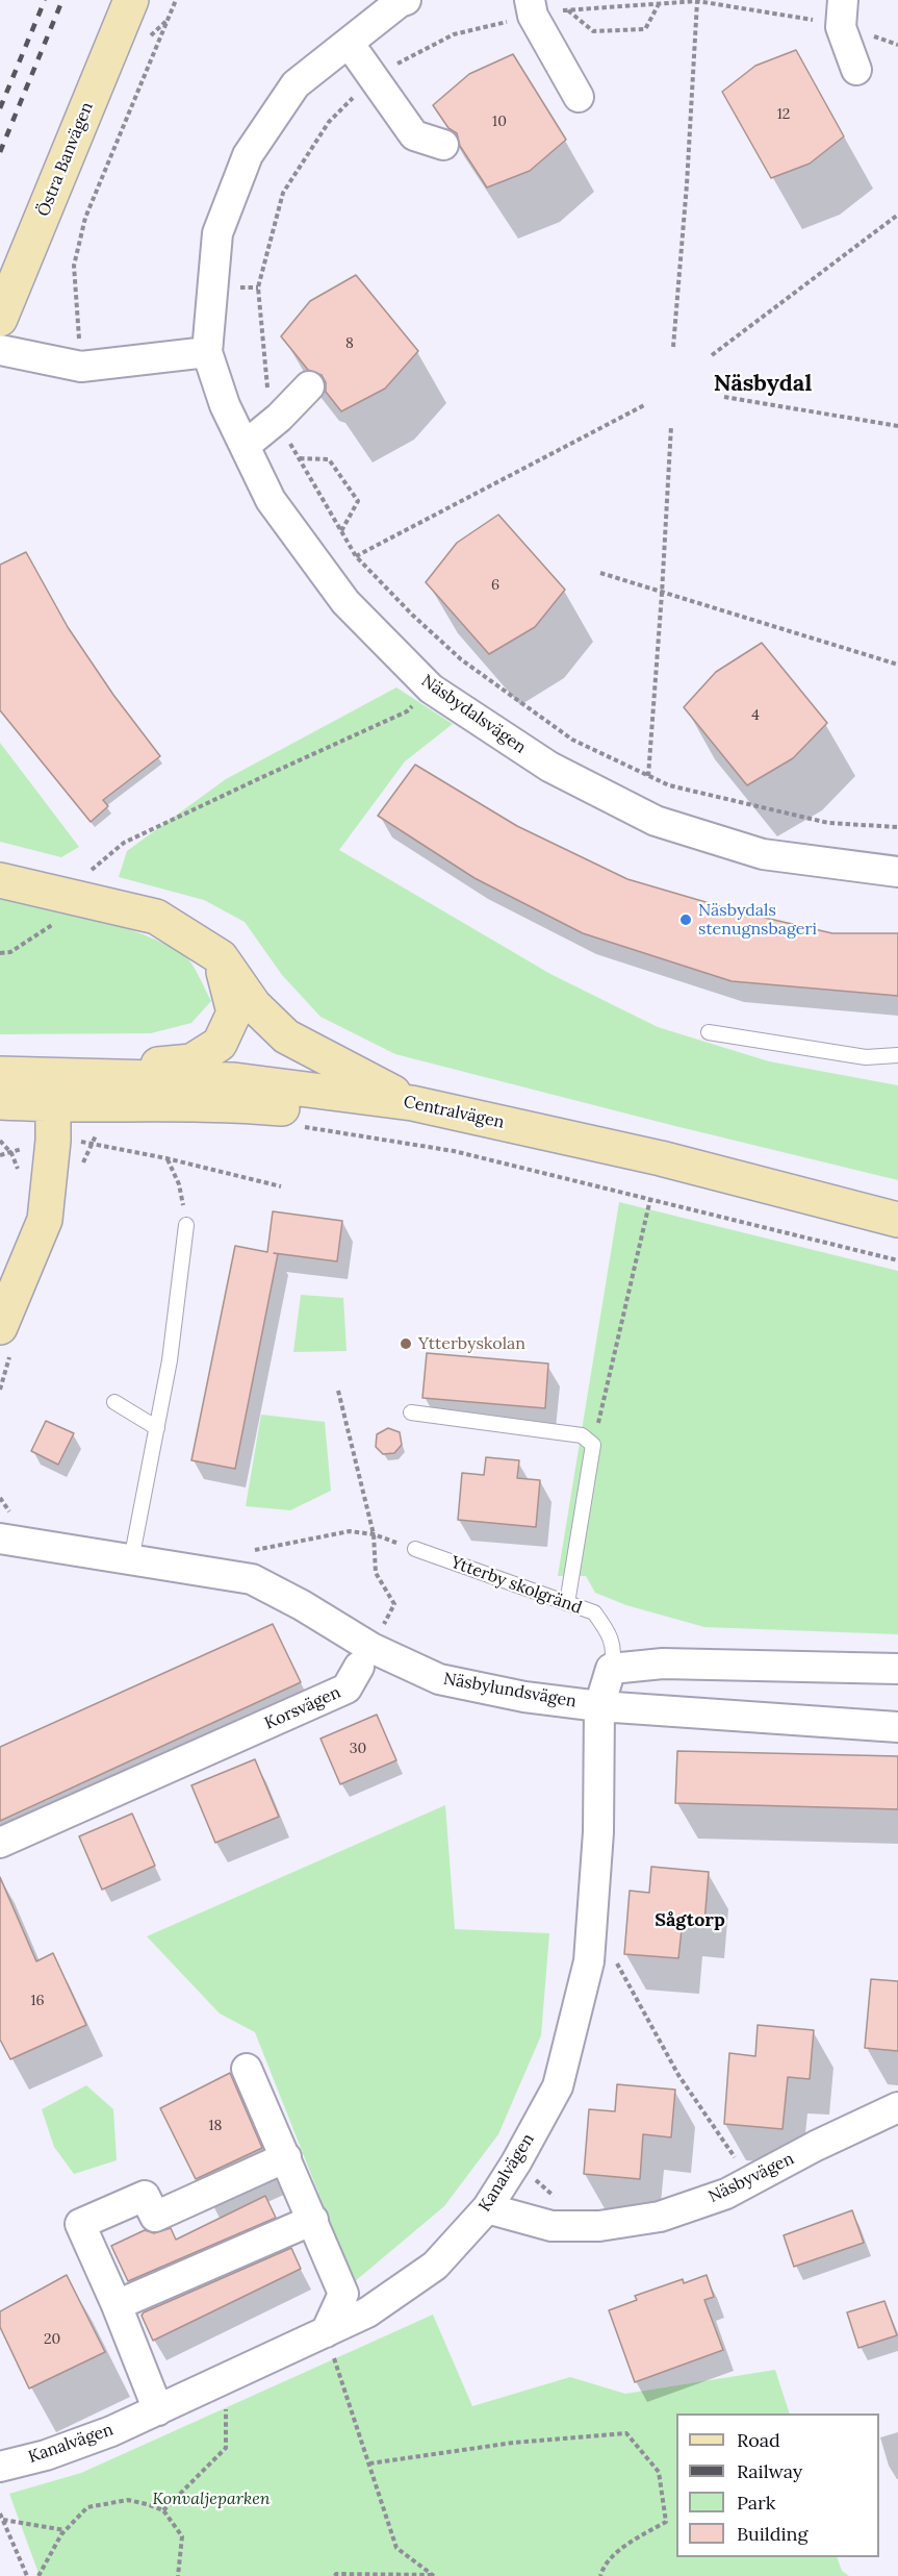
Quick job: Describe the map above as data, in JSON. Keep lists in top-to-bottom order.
{
  "streets": {
    "street": [
      "Östra Banvägen",
      "Näsbydalsvägen",
      "Centralvägen",
      "Näsbylundsvägen",
      "Korsvägen",
      "Kanalvägen",
      "Näsbyvägen"
    ],
    "lane": ["Ytterby skolgränd"]
  },
  "crossings": [
    ["Ytterby skolgränd", "Kanalvägen"],
    ["Näsbylundsvägen", "Korsvägen"],
    ["Näsbylundsvägen", "Kanalvägen"],
    ["Kanalvägen", "Näsbyvägen"]
  ],
  "districts": ["Näsbydal", "Sågtorp"],
  "parks": ["Konvaljeparken"],
  "places": ["Näsbydals stenugnsbageri", "Ytterbyskolan"],
  "house_numbers": [
    "12",
    "10",
    "8",
    "6",
    "4",
    "30",
    "16",
    "18",
    "20"
  ],
  "legend": [
    "Road",
    "Railway",
    "Park",
    "Building"
  ]
}
